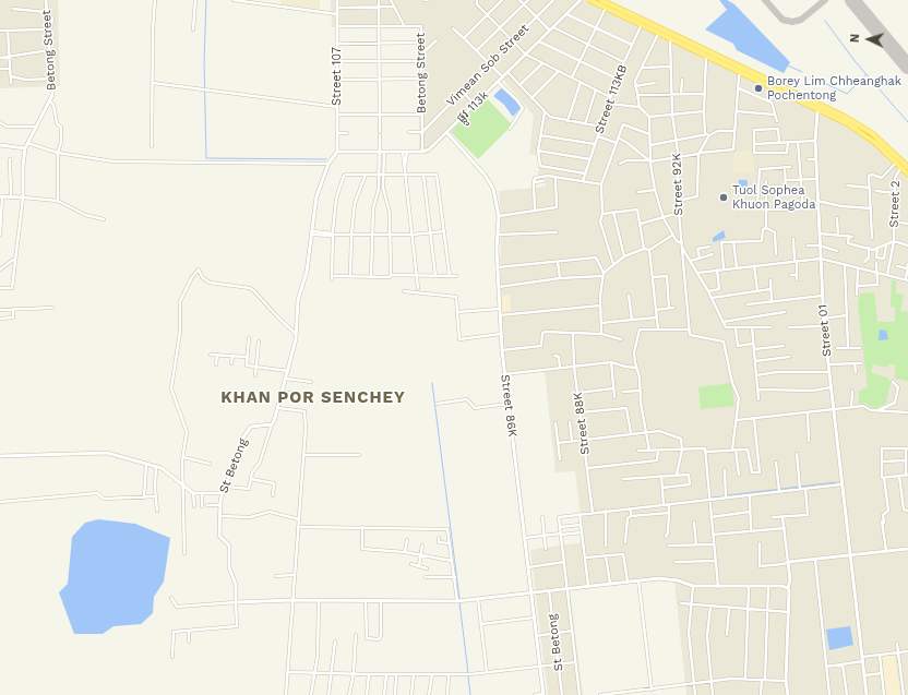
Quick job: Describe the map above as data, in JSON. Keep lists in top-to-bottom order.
{
  "streets": {
    "street": [
      "Betong Street",
      "Vimean Sob Street",
      "Street 107",
      "Street 113KB",
      "ផ្លូវ 113k",
      "Street 92K",
      "Street 2",
      "Street 01",
      "Street 86K",
      "Street 88K",
      "St Betong"
    ]
  },
  "crossings": [
    ["Betong Street", "Vimean Sob Street"],
    ["Betong Street", "Street 107"],
    ["Betong Street", "ផ្លូវ 113k"],
    ["ផ្លូវ 113k", "Street 86K"]
  ],
  "districts": ["KHAN POR SENCHEY"],
  "places": ["Borey Lim Chheanghak Pochentong", "Tuol Sophea Khuon Pagoda"],
  "north": "left"
}
